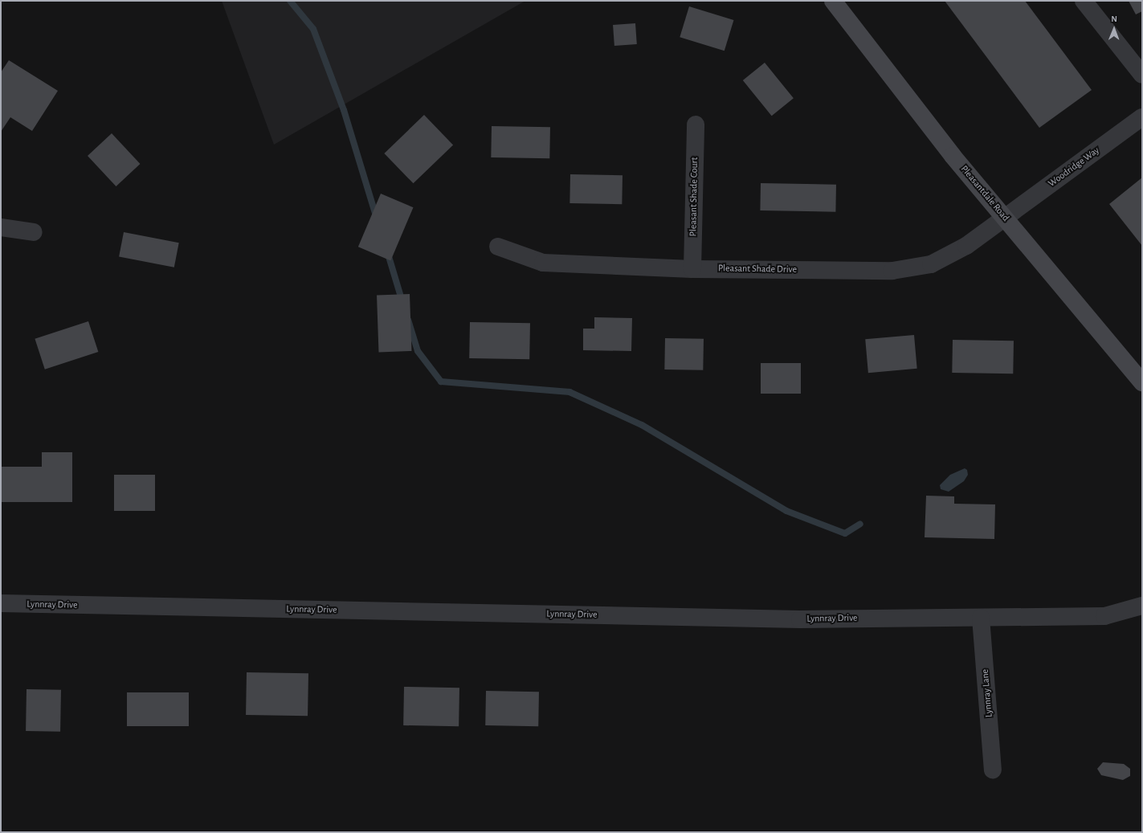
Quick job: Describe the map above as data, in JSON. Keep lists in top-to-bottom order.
{
  "streets": {
    "main road": ["Pleasantdale Road"],
    "street": [
      "Woodridge Way",
      "Pleasant Shade Court",
      "Pleasant Shade Drive",
      "Lynnray Drive",
      "Lynnray Lane"
    ]
  },
  "crossings": [
    ["Woodridge Way", "Pleasantdale Road"],
    ["Woodridge Way", "Pleasant Shade Drive"],
    ["Pleasantdale Road", "Pleasant Shade Drive"],
    ["Pleasant Shade Court", "Pleasant Shade Drive"],
    ["Lynnray Drive", "Lynnray Lane"]
  ],
  "north": "top"
}
